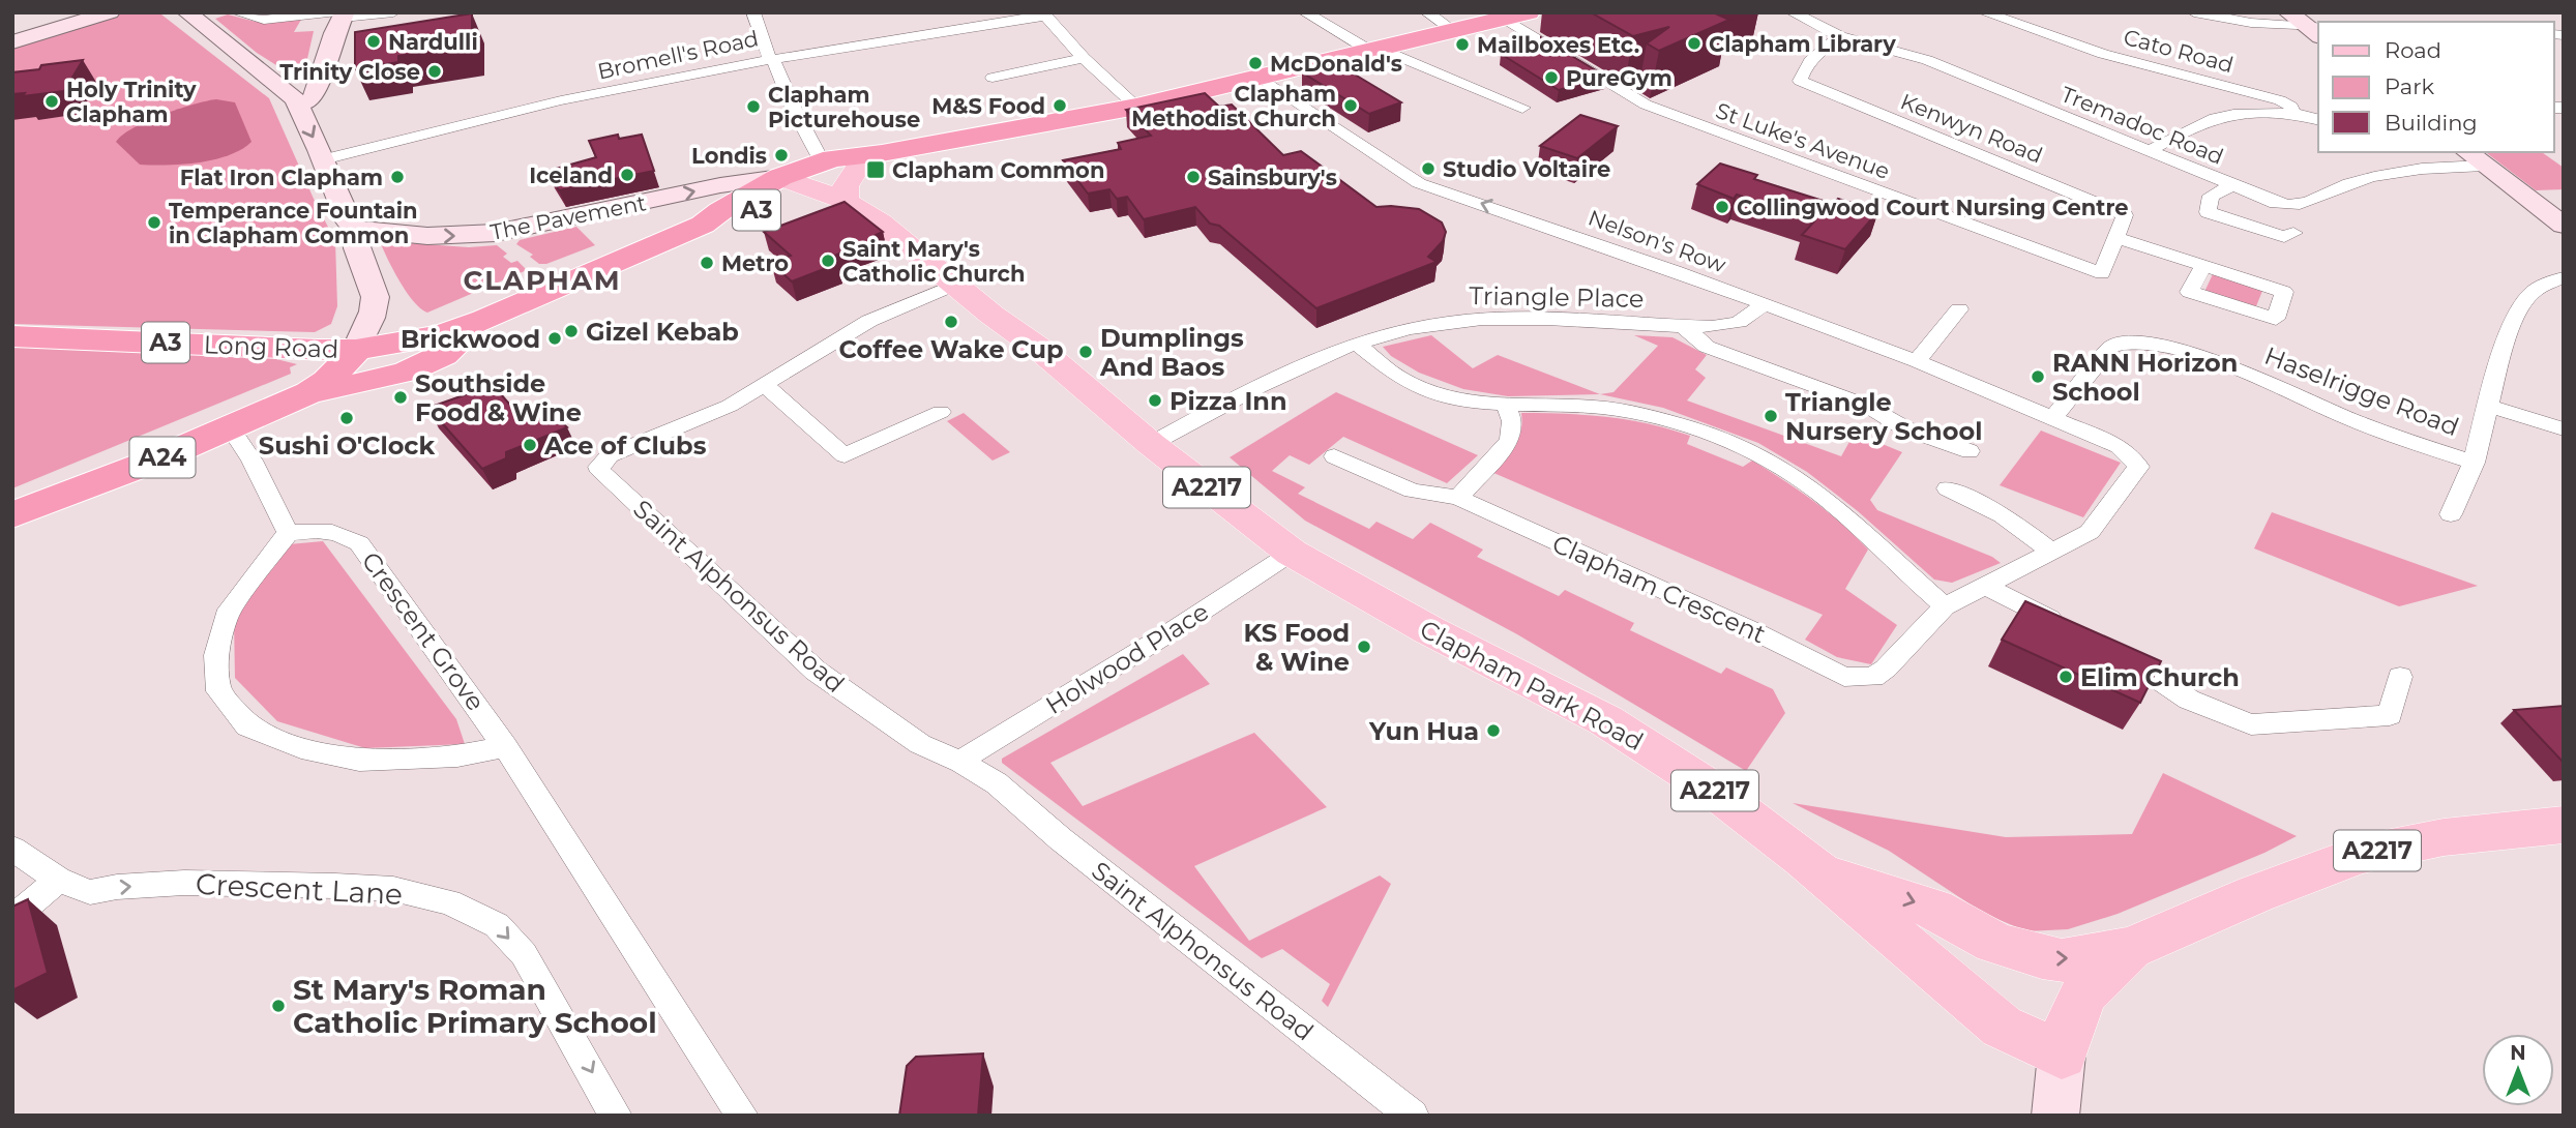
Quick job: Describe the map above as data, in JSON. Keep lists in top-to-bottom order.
{
  "streets": {
    "highway": ["A3", "Long Road", "A24"],
    "main road": ["The Pavement", "A2217", "Clapham Park Road"],
    "street": [
      "Cato Road",
      "Bromell's Road",
      "Tremadoc Road",
      "Kenwyn Road",
      "St Luke's Avenue",
      "Nelson's Row",
      "Triangle Place",
      "Haselrigge Road",
      "Clapham Crescent",
      "Saint Alphonsus Road",
      "Crescent Grove",
      "Holwood Place",
      "Crescent Lane"
    ]
  },
  "crossings": [
    ["Tremadoc Road", "Kenwyn Road"],
    ["Kenwyn Road", "St Luke's Avenue"],
    ["St Luke's Avenue", "A3"],
    ["A3", "The Pavement"],
    ["A3", "Nelson's Row"],
    ["A3", "Long Road"],
    ["A3", "A24"],
    ["A3", "Clapham Park Road"],
    ["The Pavement", "Clapham Park Road"],
    ["Nelson's Row", "Triangle Place"],
    ["Nelson's Row", "Haselrigge Road"],
    ["Nelson's Row", "Clapham Crescent"],
    ["Triangle Place", "Clapham Park Road"],
    ["Long Road", "A24"],
    ["A2217", "Clapham Park Road"],
    ["Saint Alphonsus Road", "Holwood Place"],
    ["Saint Alphonsus Road", "Clapham Park Road"],
    ["Holwood Place", "Clapham Park Road"]
  ],
  "one_way": ["The Pavement", "Crescent Lane"],
  "districts": ["CLAPHAM"],
  "places": {
    "other": [
      "Nardulli",
      "Clapham Library",
      "Mailboxes Etc.",
      "McDonald's",
      "Trinity Close",
      "PureGym",
      "Holy Trinity Clapham",
      "M&S Food",
      "Clapham Methodist Church",
      "Clapham Picturehouse",
      "Londis",
      "Studio Voltaire",
      "Iceland",
      "Flat Iron Clapham",
      "Sainsbury's",
      "Collingwood Court Nursing Centre",
      "Temperance Fountain in Clapham Common",
      "Saint Mary's Catholic Church",
      "Metro",
      "Coffee Wake Cup",
      "Gizel Kebab",
      "Brickwood",
      "Dumplings And Baos",
      "RANN Horizon School",
      "Southside Food & Wine",
      "Pizza Inn",
      "Triangle Nursery School",
      "Sushi O'Clock",
      "Ace of Clubs",
      "KS Food & Wine",
      "Elim Church",
      "Yun Hua",
      "St Mary's Roman Catholic Primary School"
    ],
    "transit": ["Clapham Common"]
  },
  "legend": ["Road", "Park", "Building"],
  "north": "top"
}
